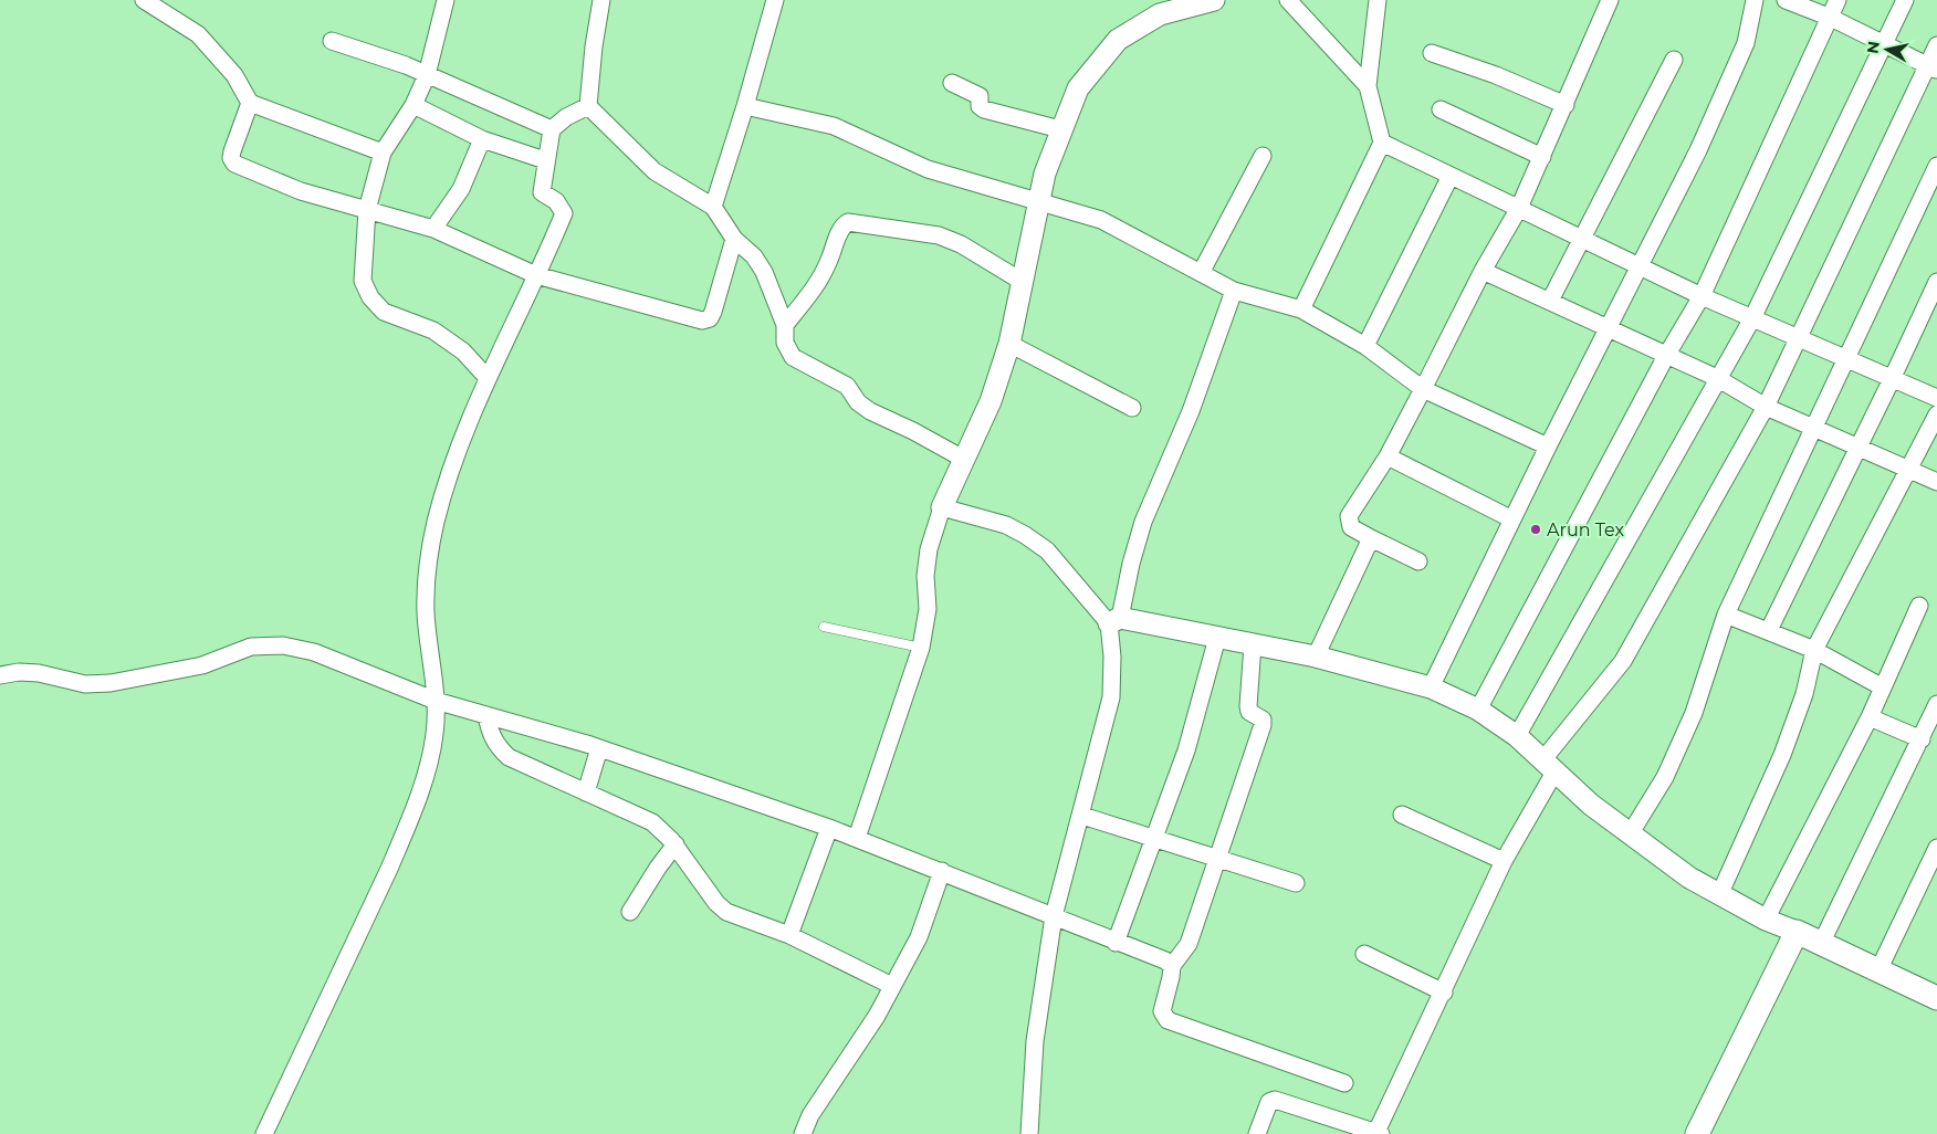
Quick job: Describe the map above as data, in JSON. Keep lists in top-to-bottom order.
{
  "places": ["Arun Tex"],
  "north": "left"
}
